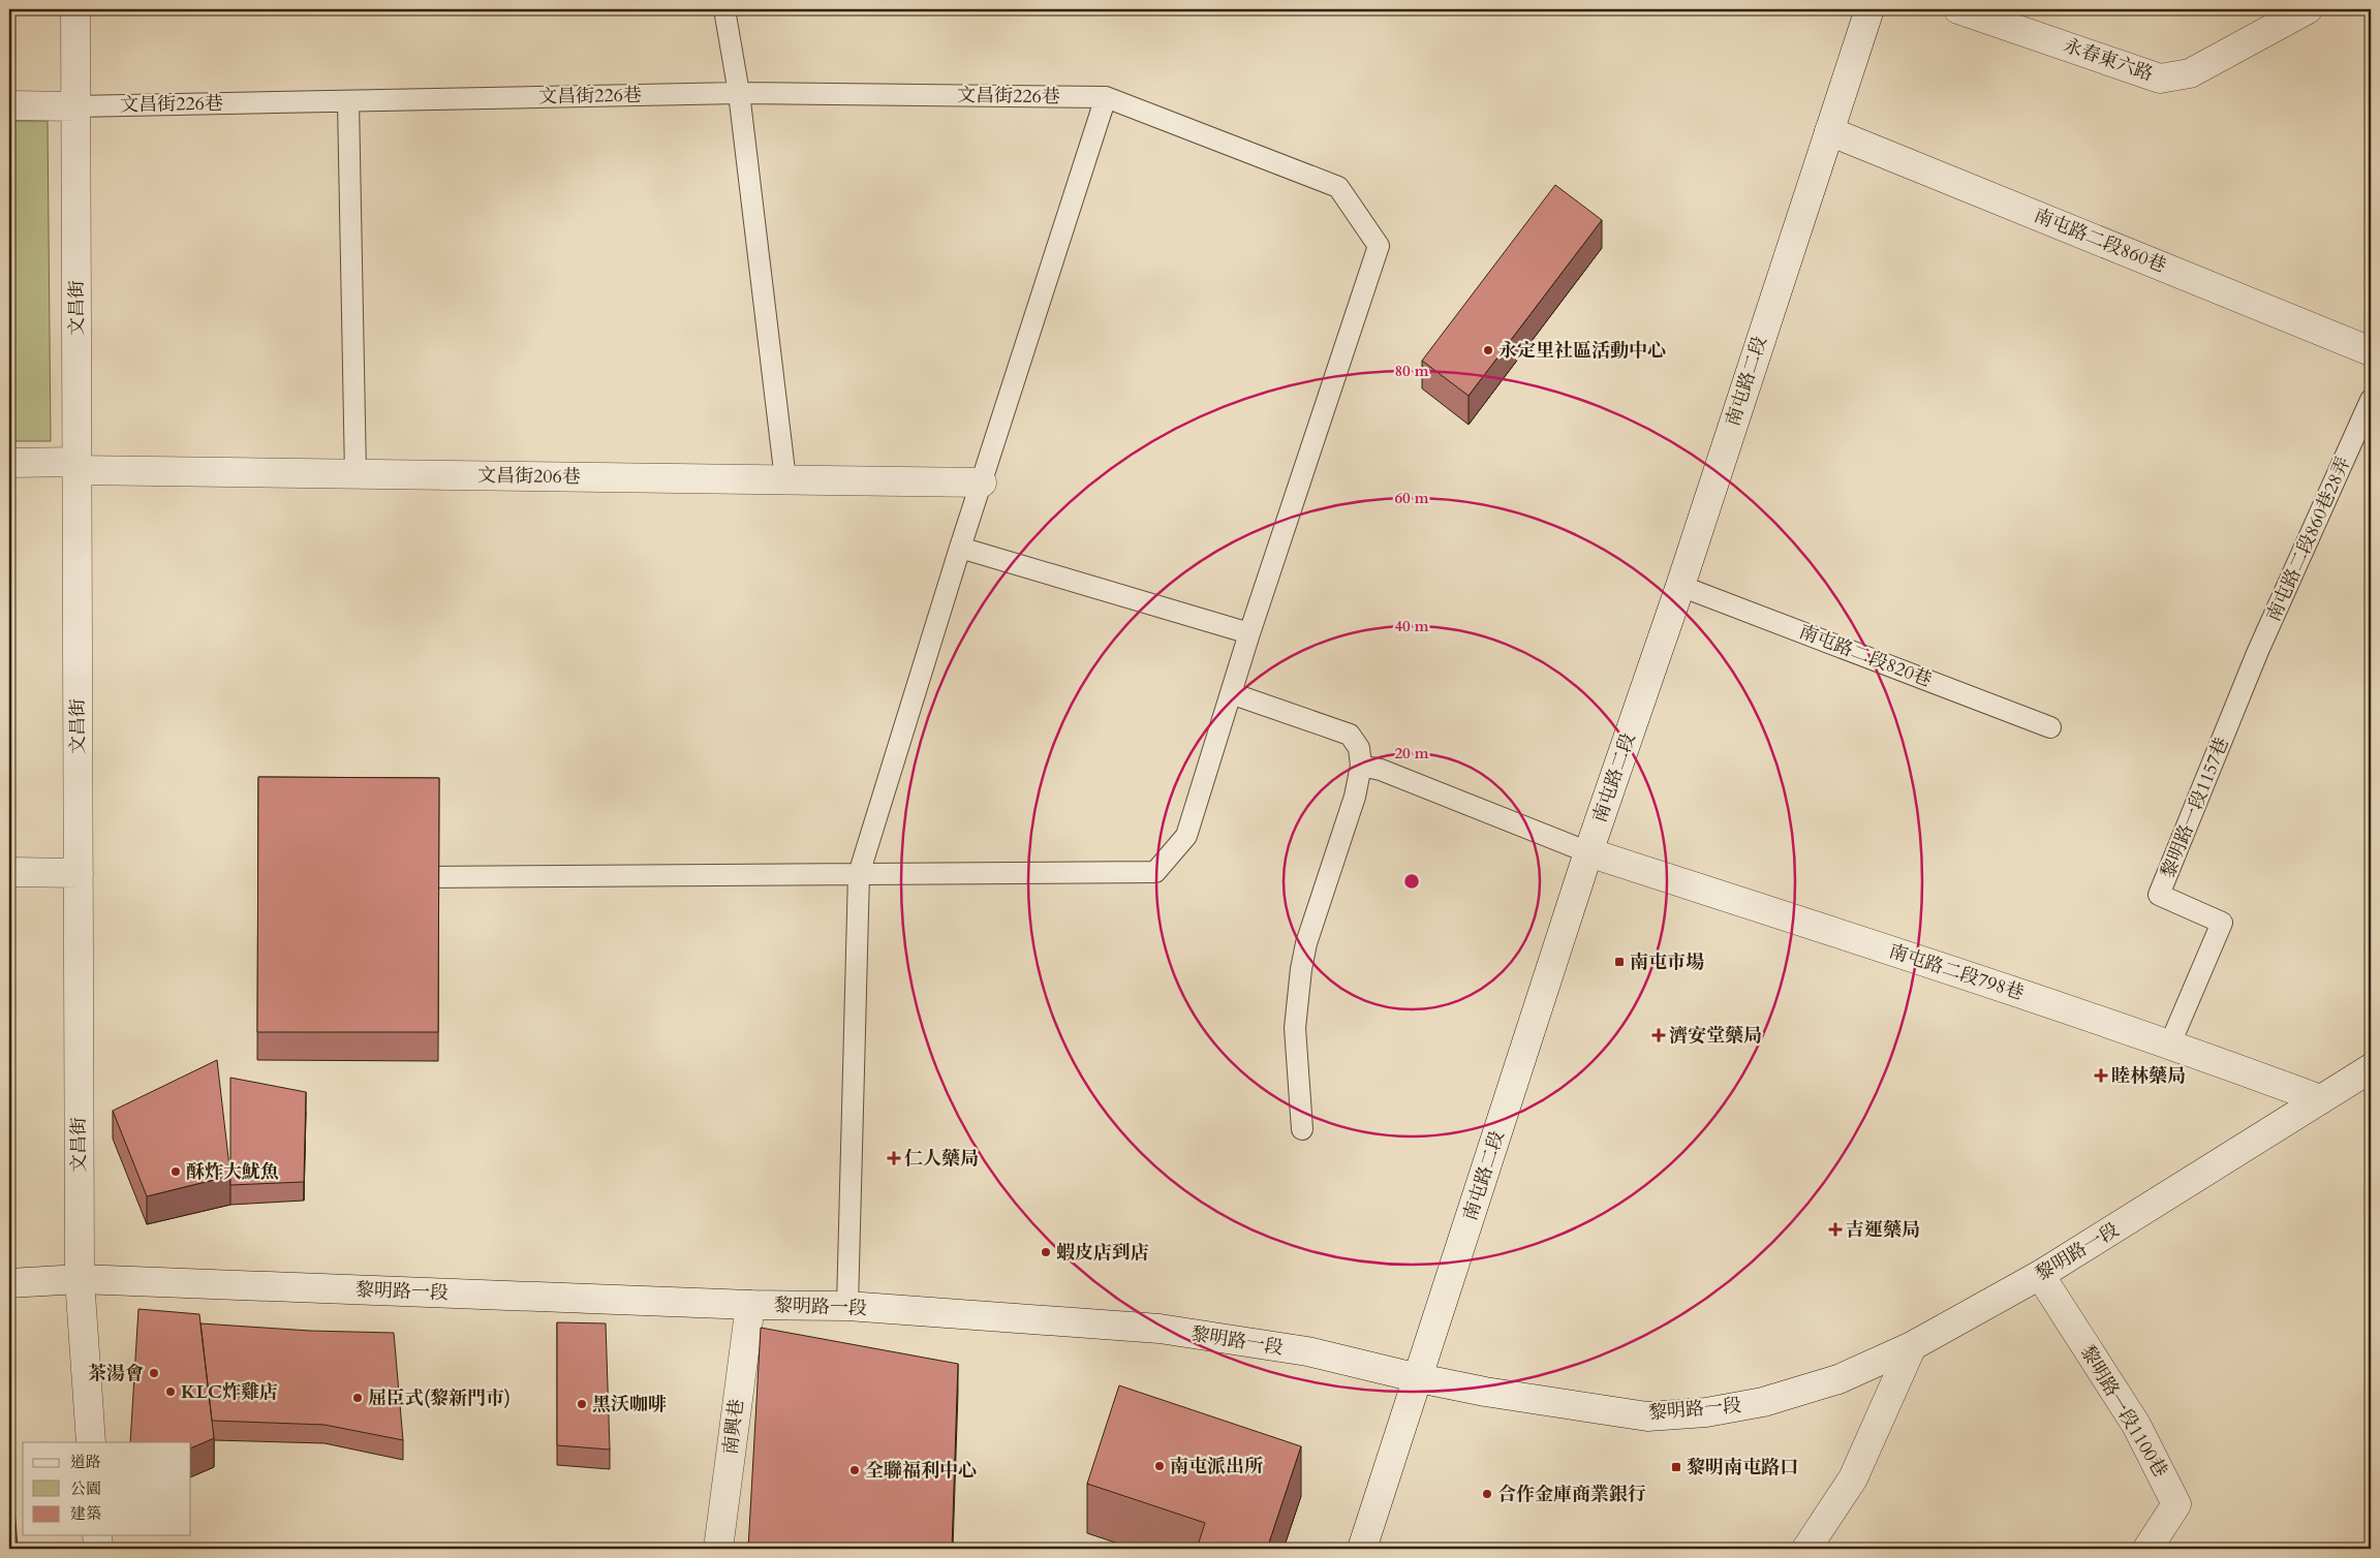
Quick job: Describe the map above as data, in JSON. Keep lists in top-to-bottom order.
{
  "streets": {
    "street": [
      "永春東六路",
      "南屯路二段860巷",
      "文昌街",
      "南屯路二段",
      "文昌街206巷",
      "南屯路二段798巷",
      "黎明路一段",
      "黎明路一段1100巷",
      "南興巷"
    ],
    "lane": [
      "文昌街226巷",
      "南屯路二段860巷28弄",
      "南屯路二段820巷",
      "黎明路一段1157巷"
    ]
  },
  "crossings": [
    ["文昌街226巷", "文昌街"],
    ["南屯路二段860巷", "南屯路二段"],
    ["文昌街", "文昌街206巷"],
    ["文昌街", "黎明路一段"],
    ["南屯路二段", "南屯路二段820巷"],
    ["南屯路二段", "南屯路二段798巷"],
    ["南屯路二段", "黎明路一段"],
    ["南屯路二段860巷28弄", "黎明路一段1157巷"],
    ["黎明路一段1157巷", "南屯路二段798巷"],
    ["南屯路二段798巷", "黎明路一段"],
    ["黎明路一段", "黎明路一段1100巷"],
    ["黎明路一段", "南興巷"]
  ],
  "places": {
    "other": [
      "永定里社區活動中心",
      "酥炸大魷魚",
      "蝦皮店到店",
      "茶湯會",
      "KLC炸雞店",
      "屈臣式(黎新門市)",
      "黑沃咖啡",
      "南屯派出所",
      "全聯福利中心",
      "合作金庫商業銀行"
    ],
    "transit": ["南屯市場", "黎明南屯路口"],
    "health": [
      "濟安堂藥局",
      "睦林藥局",
      "仁人藥局",
      "吉運藥局"
    ]
  },
  "legend": ["道路", "公園", "建築"],
  "rings": [
    "80 m",
    "60 m",
    "40 m",
    "20 m"
  ]
}
